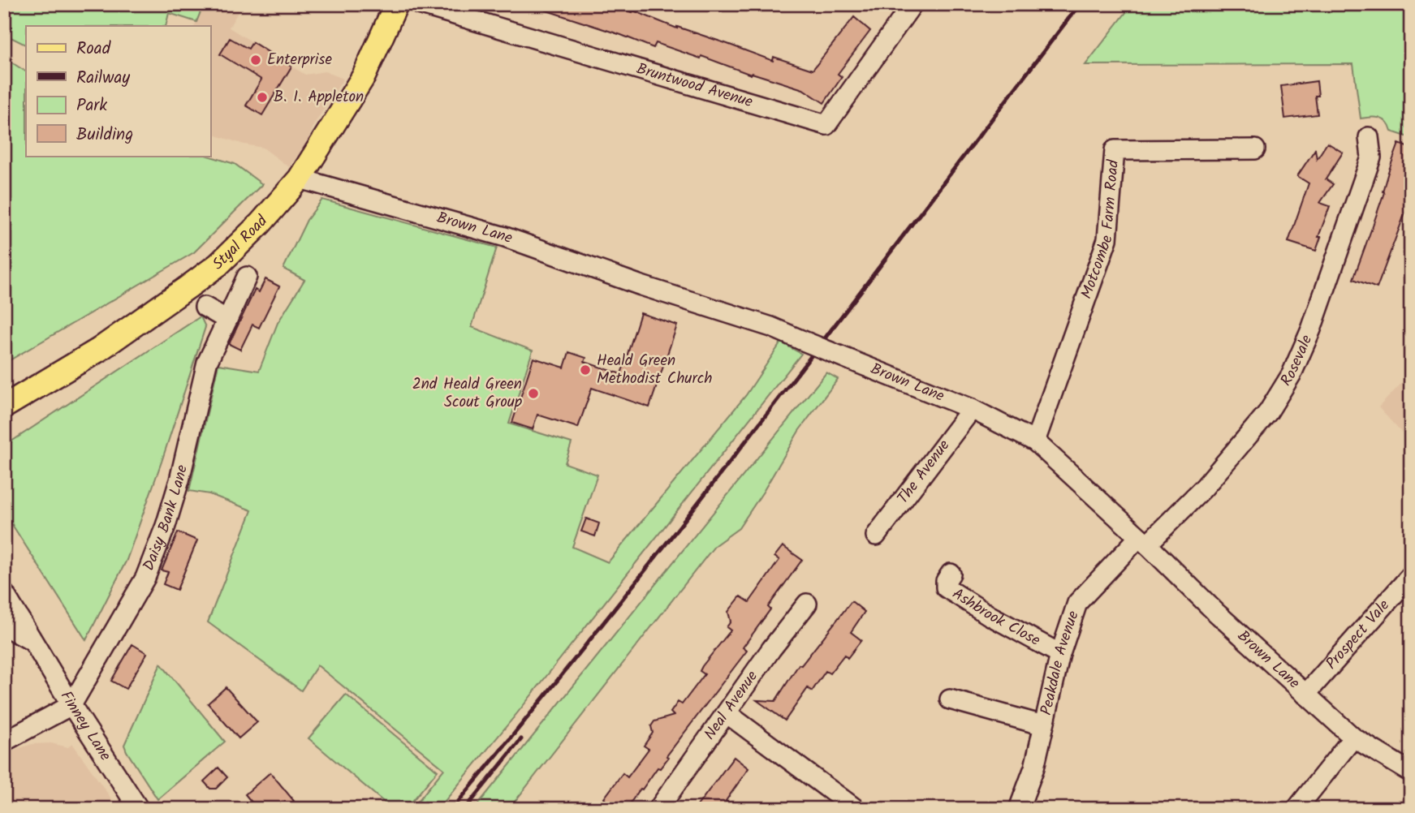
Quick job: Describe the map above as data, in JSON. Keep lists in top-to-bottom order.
{
  "streets": {
    "main road": ["Styal Road"],
    "street": [
      "Bruntwood Avenue",
      "Brown Lane",
      "Motcombe Farm Road",
      "Rosevale",
      "The Avenue",
      "Daisy Bank Lane",
      "Ashbrook Close",
      "Prospect Vale",
      "Peakdale Avenue",
      "Neal Avenue",
      "Finney Lane"
    ]
  },
  "crossings": [
    ["Brown Lane", "Motcombe Farm Road"],
    ["Brown Lane", "Styal Road"],
    ["Brown Lane", "Rosevale"],
    ["Brown Lane", "The Avenue"],
    ["Brown Lane", "Prospect Vale"],
    ["Brown Lane", "Peakdale Avenue"],
    ["Rosevale", "Peakdale Avenue"],
    ["Daisy Bank Lane", "Finney Lane"],
    ["Ashbrook Close", "Peakdale Avenue"]
  ],
  "places": [
    "Enterprise",
    "B. I. Appleton",
    "Heald Green Methodist Church",
    "2nd Heald Green Scout Group"
  ],
  "legend": [
    "Road",
    "Railway",
    "Park",
    "Building"
  ]
}
